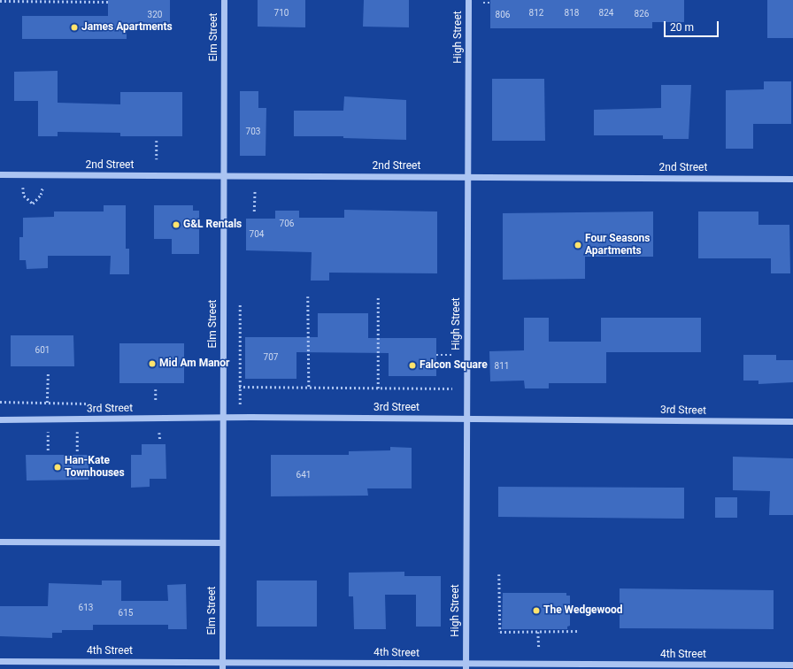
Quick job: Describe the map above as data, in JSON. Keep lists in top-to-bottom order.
{
  "streets": {
    "street": [
      "Elm Street",
      "High Street",
      "2nd Street",
      "3rd Street",
      "4th Street"
    ]
  },
  "crossings": [
    ["Elm Street", "2nd Street"],
    ["Elm Street", "3rd Street"],
    ["Elm Street", "4th Street"],
    ["High Street", "2nd Street"],
    ["High Street", "3rd Street"],
    ["High Street", "4th Street"]
  ],
  "places": [
    "James Apartments",
    "G&L Rentals",
    "Four Seasons Apartments",
    "Mid Am Manor",
    "Falcon Square",
    "Han-Kate Townhouses",
    "The Wedgewood"
  ],
  "house_numbers": [
    "710",
    "812",
    "818",
    "824",
    "826",
    "320",
    "806",
    "703",
    "706",
    "704",
    "601",
    "707",
    "811",
    "641",
    "613",
    "615"
  ],
  "scale_bar": "20 m"
}
